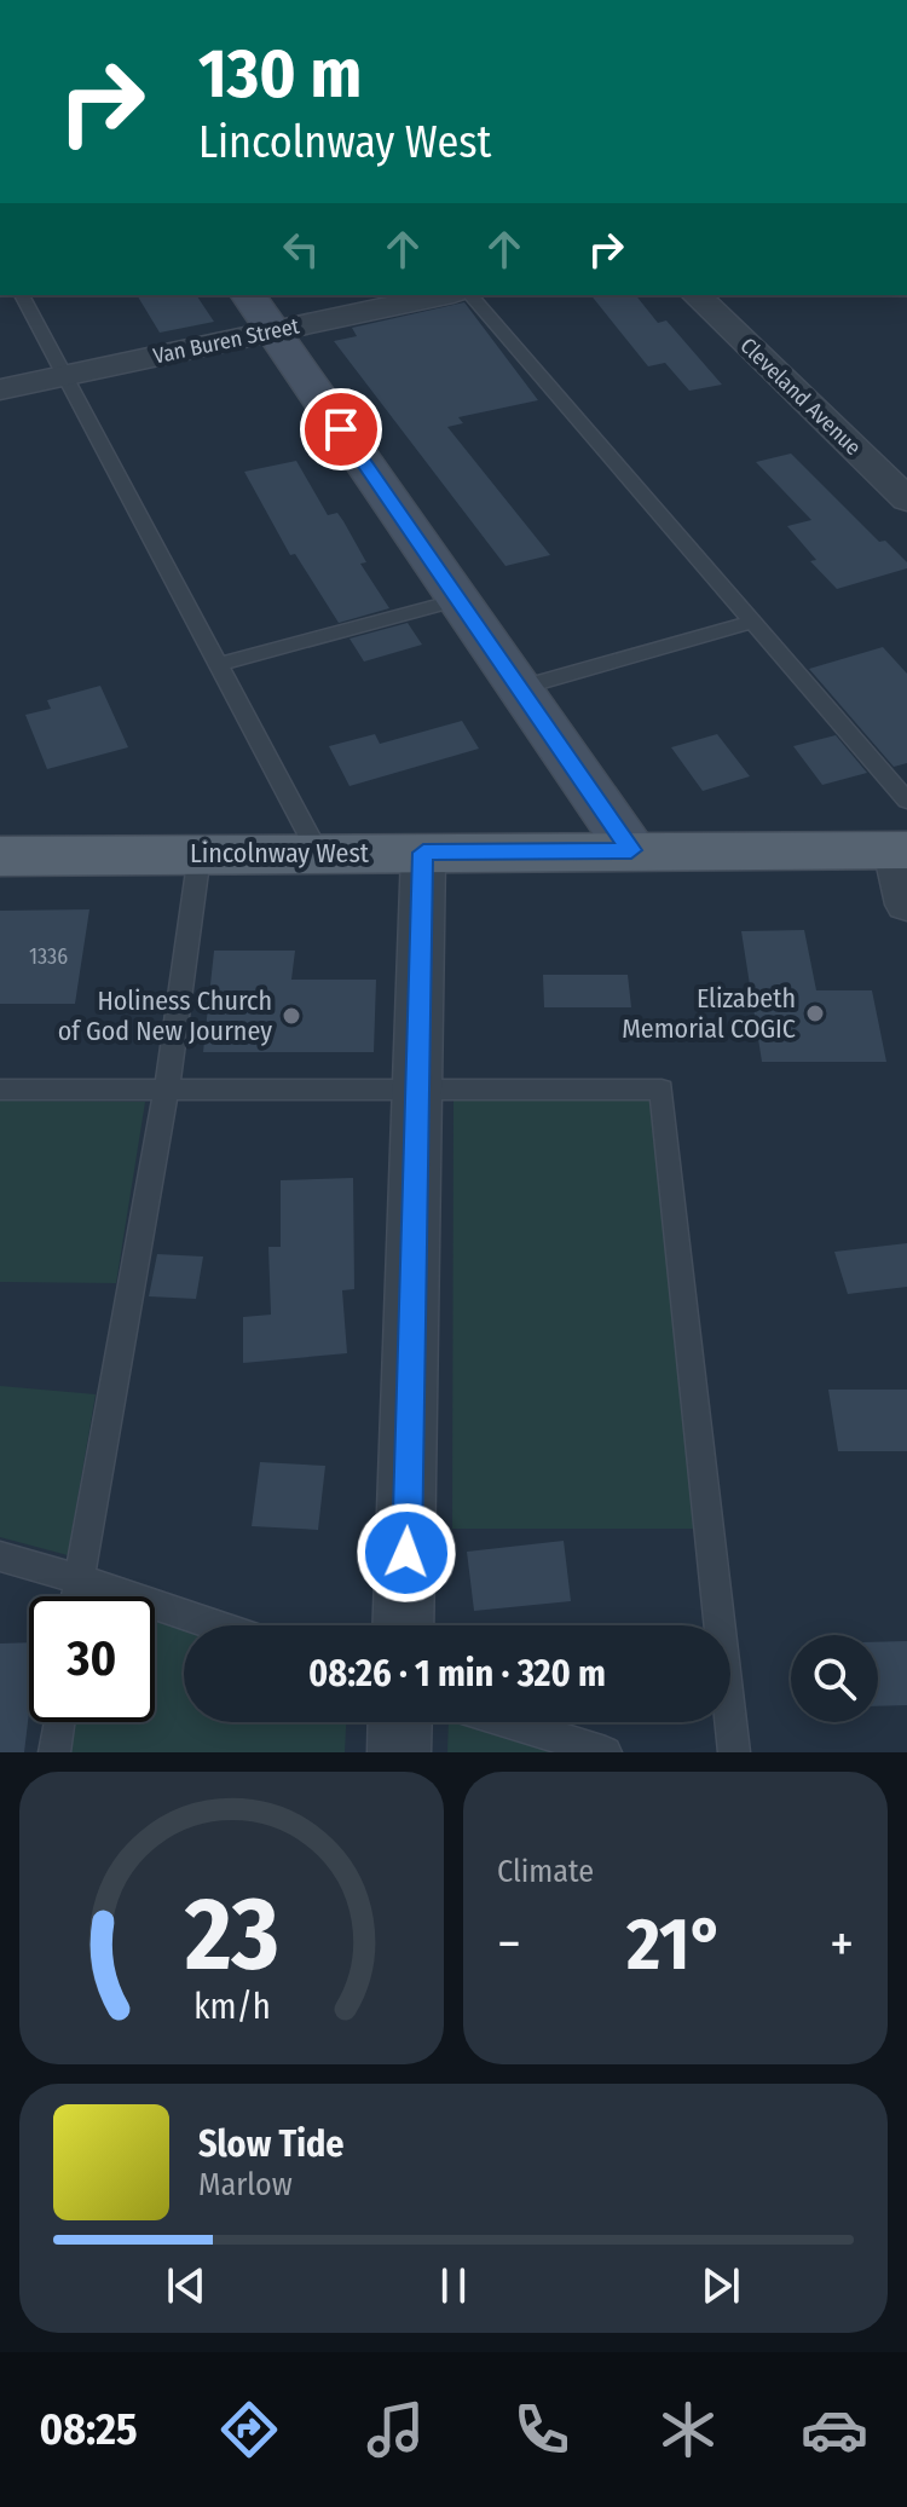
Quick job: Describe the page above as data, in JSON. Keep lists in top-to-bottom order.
{
  "streets": {
    "main road": ["Lincolnway West"],
    "street": ["Van Buren Street", "Cleveland Avenue"]
  },
  "places": ["Elizabeth Memorial COGIC", "Holiness Church of God New Journey"],
  "house_numbers": ["1336"],
  "page": {
    "turn": ["130 m", "Lincolnway West"],
    "limit": "30",
    "trip": "08:26 · 1 min · 320 m",
    "tile": "Climate",
    "heat": ["−", "21°", "+"],
    "song": ["Slow Tide", "Marlow"],
    "tabs": "08:25",
    "gauge": ["23", "km/h"]
  }
}
